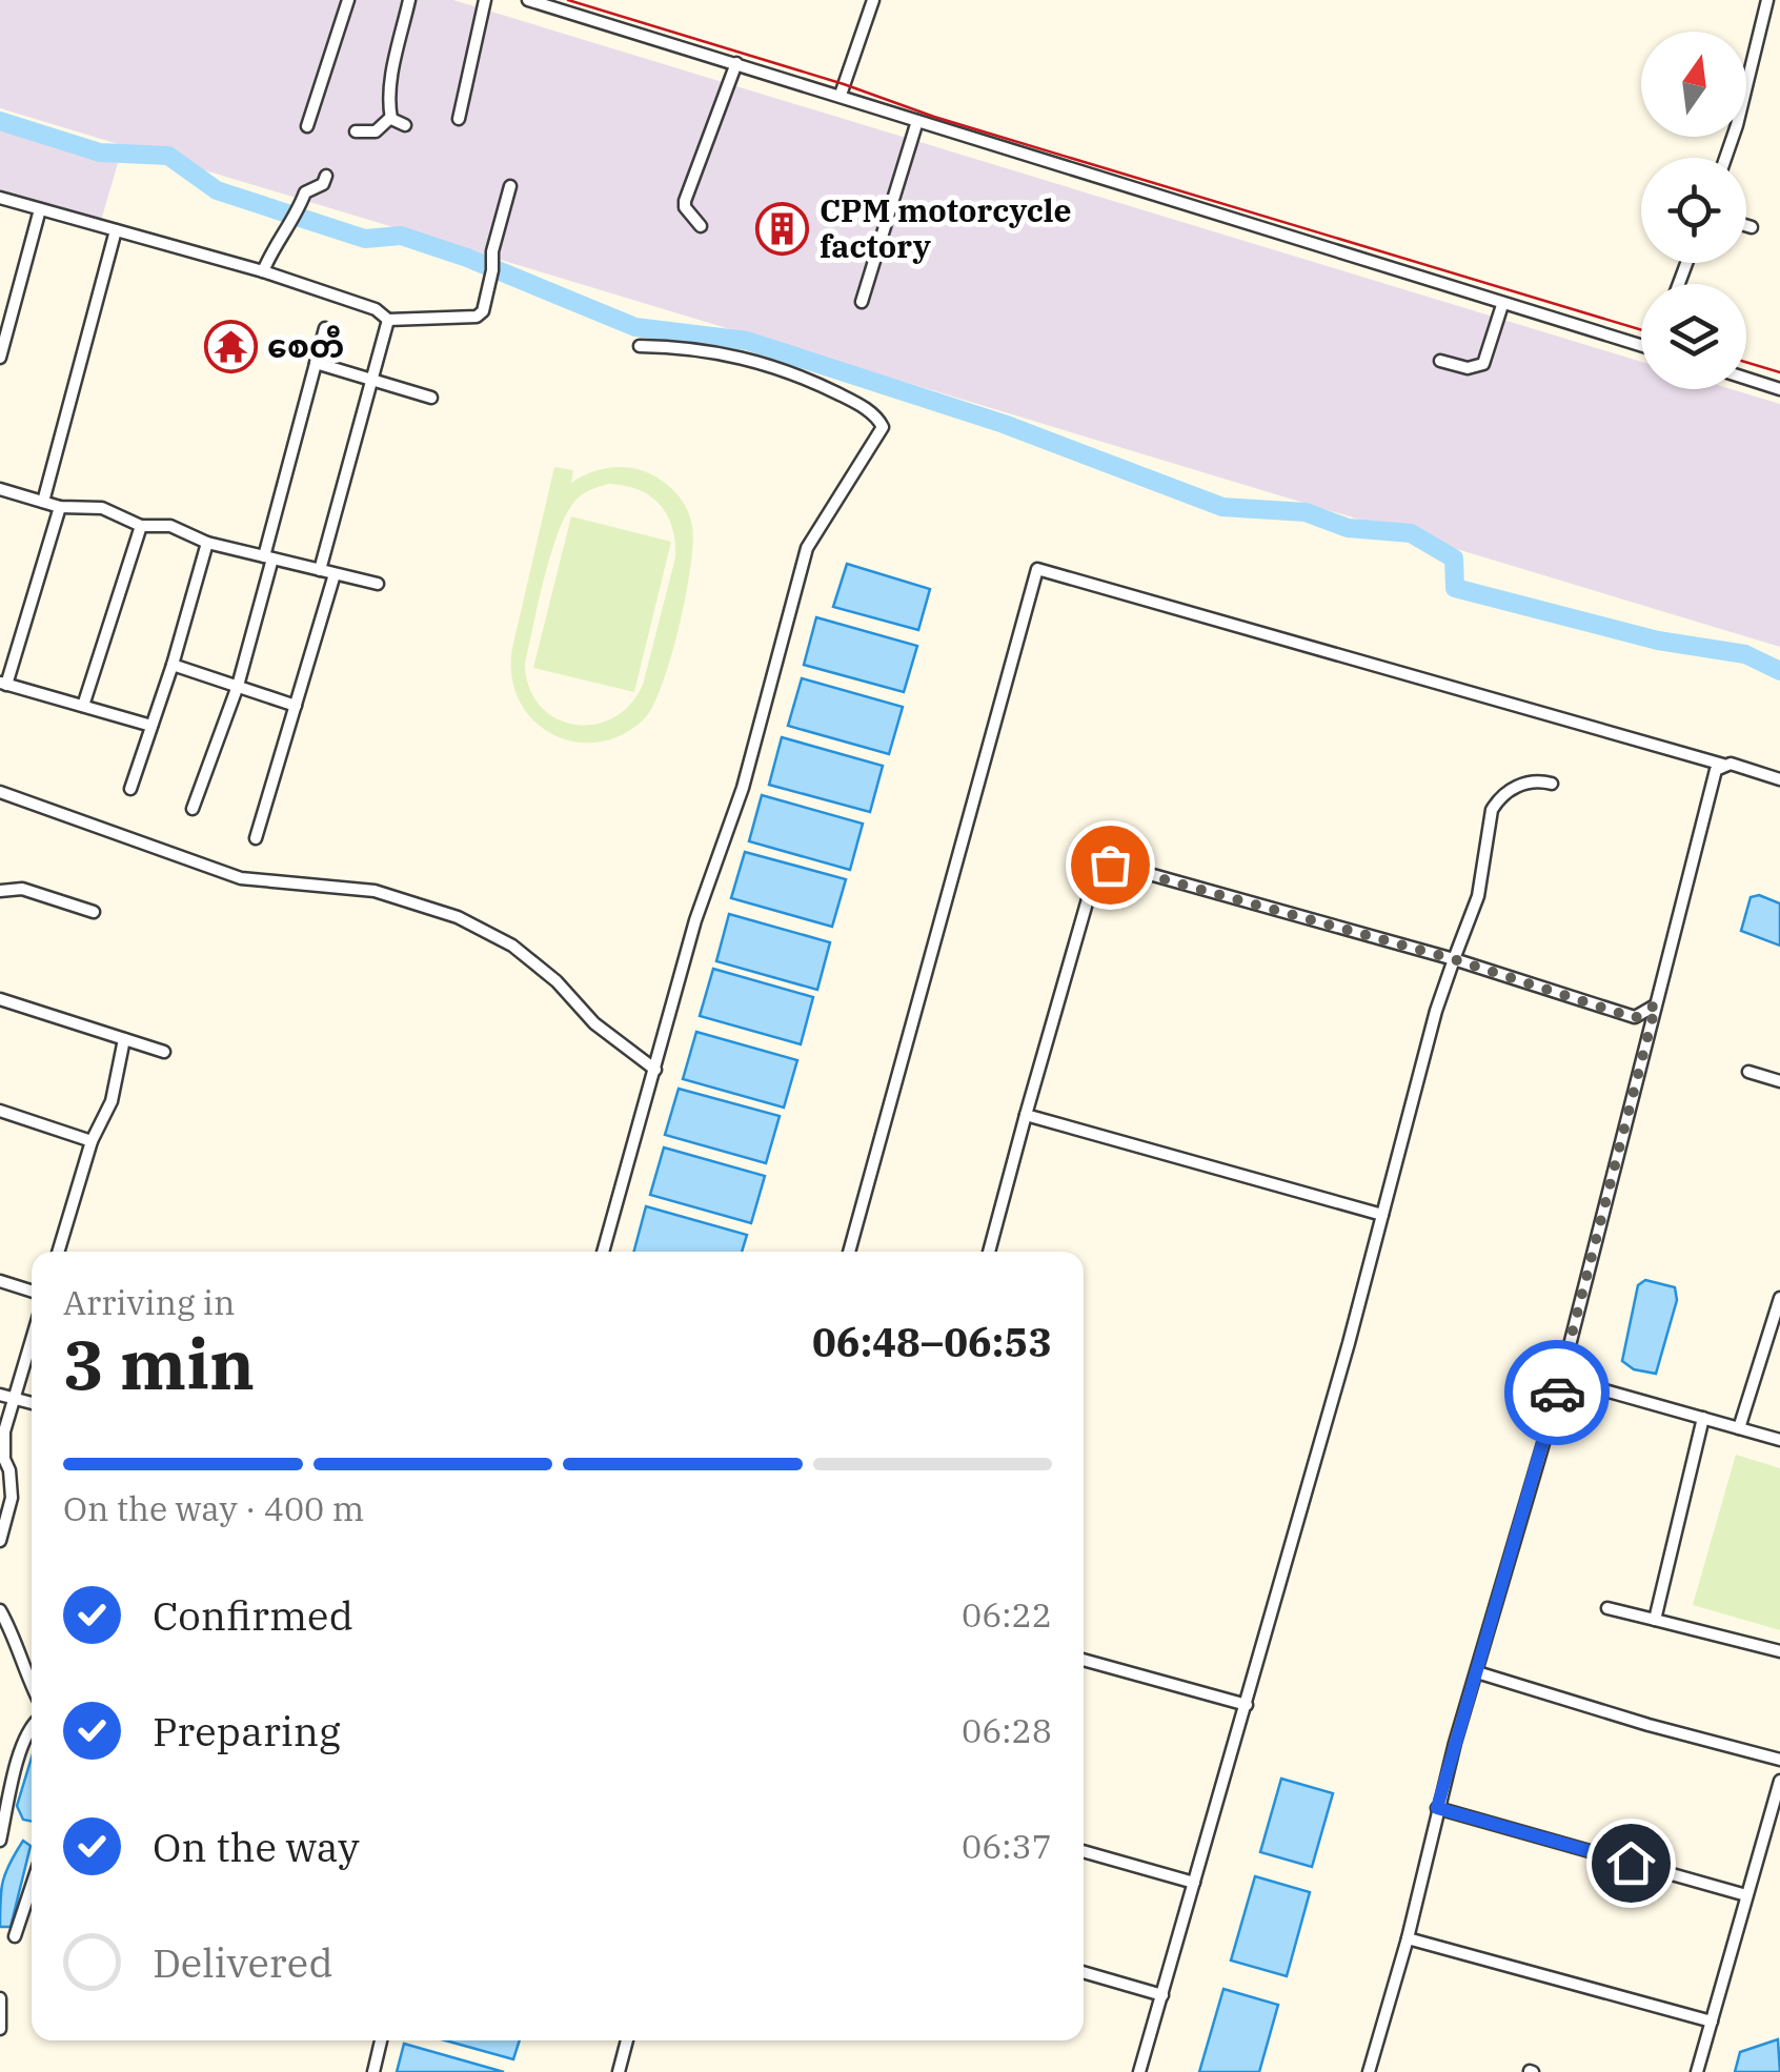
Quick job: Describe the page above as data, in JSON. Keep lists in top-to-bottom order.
{
  "places": {
    "building": ["CPM motorcycle factory"],
    "temple": ["စေတီ"]
  },
  "north": "top",
  "page": {
    "heading": ["3 min", "Arriving in", "06:48–06:53"],
    "bar": "On the way · 400 m",
    "list": [
      ["Confirmed", "06:22"],
      ["Preparing", "06:28"],
      ["On the way", "06:37"],
      "Delivered"
    ]
  }
}
